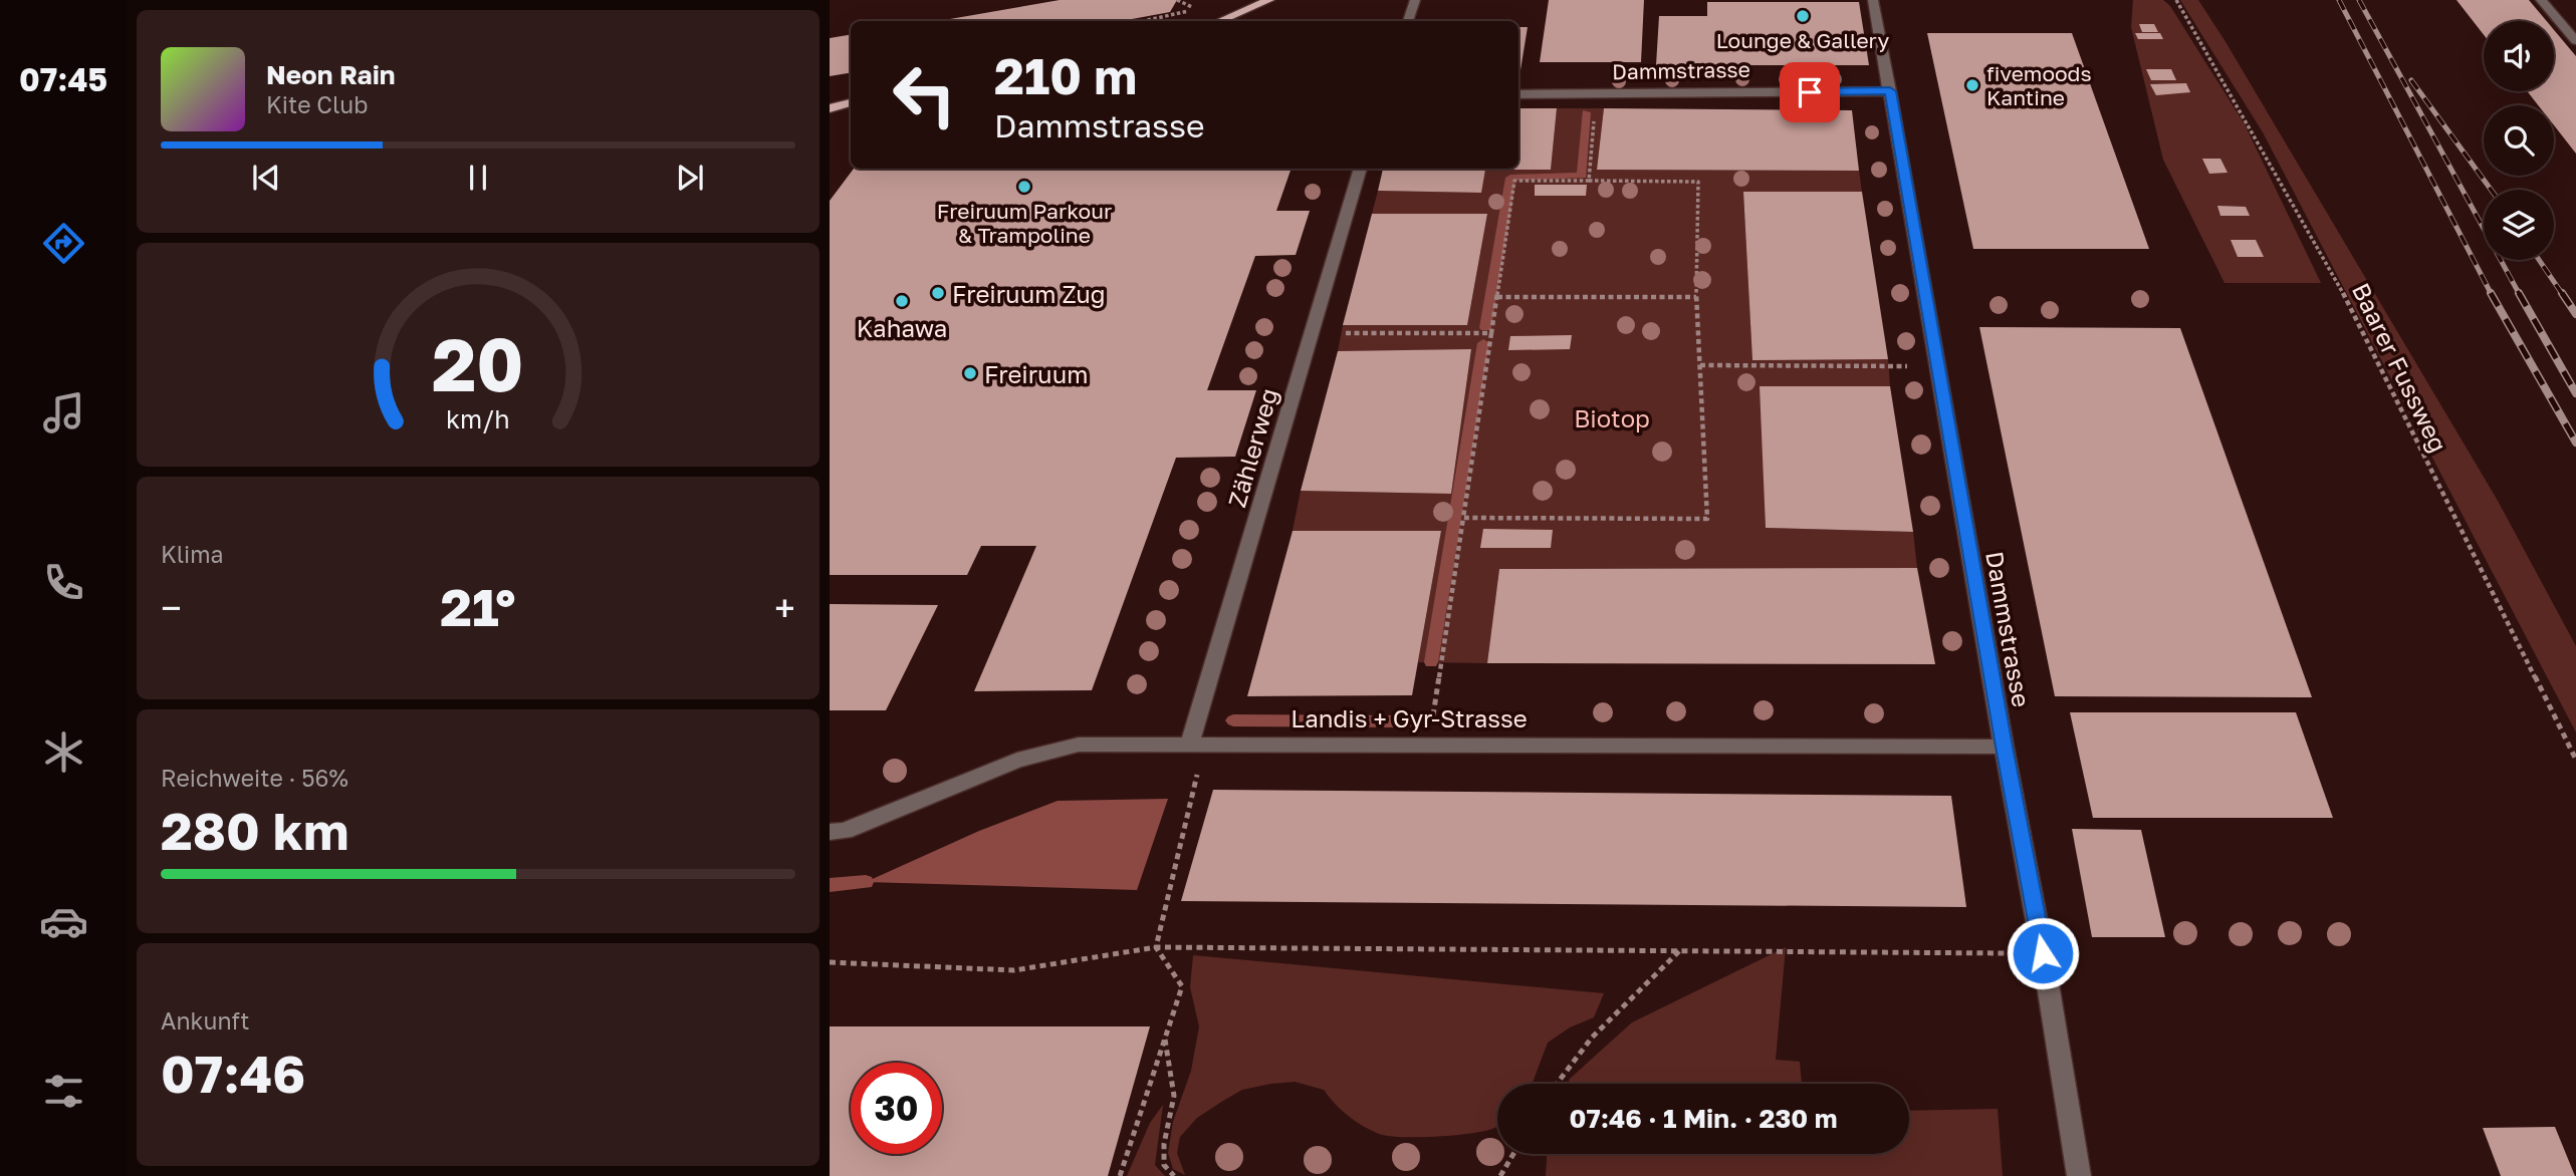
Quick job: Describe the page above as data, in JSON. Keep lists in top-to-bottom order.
{
  "streets": {
    "street": ["Dammstrasse", "Zählerweg", "Landis + Gyr-Strasse"],
    "path": ["Baarer Fussweg"]
  },
  "crossings": [
    ["Dammstrasse", "Landis + Gyr-Strasse"],
    ["Zählerweg", "Landis + Gyr-Strasse"]
  ],
  "parks": ["Biotop"],
  "places": [
    "Lounge & Gallery",
    "fivemoods Kantine",
    "Freiruum Parkour & Trampoline",
    "Freiruum Zug",
    "Kahawa",
    "Freiruum"
  ],
  "page": {
    "tabs": "07:45",
    "turn": ["210 m", "Dammstrasse"],
    "song": ["Neon Rain", "Kite Club"],
    "tile": [
      "Klima",
      ["Reichweite · 56%", "280 km"],
      ["Ankunft", "07:46"]
    ],
    "heat": ["−", "21°", "+"],
    "limit": "30",
    "trip": "07:46 · 1 Min. · 230 m",
    "gauge": ["20", "km/h"]
  }
}
